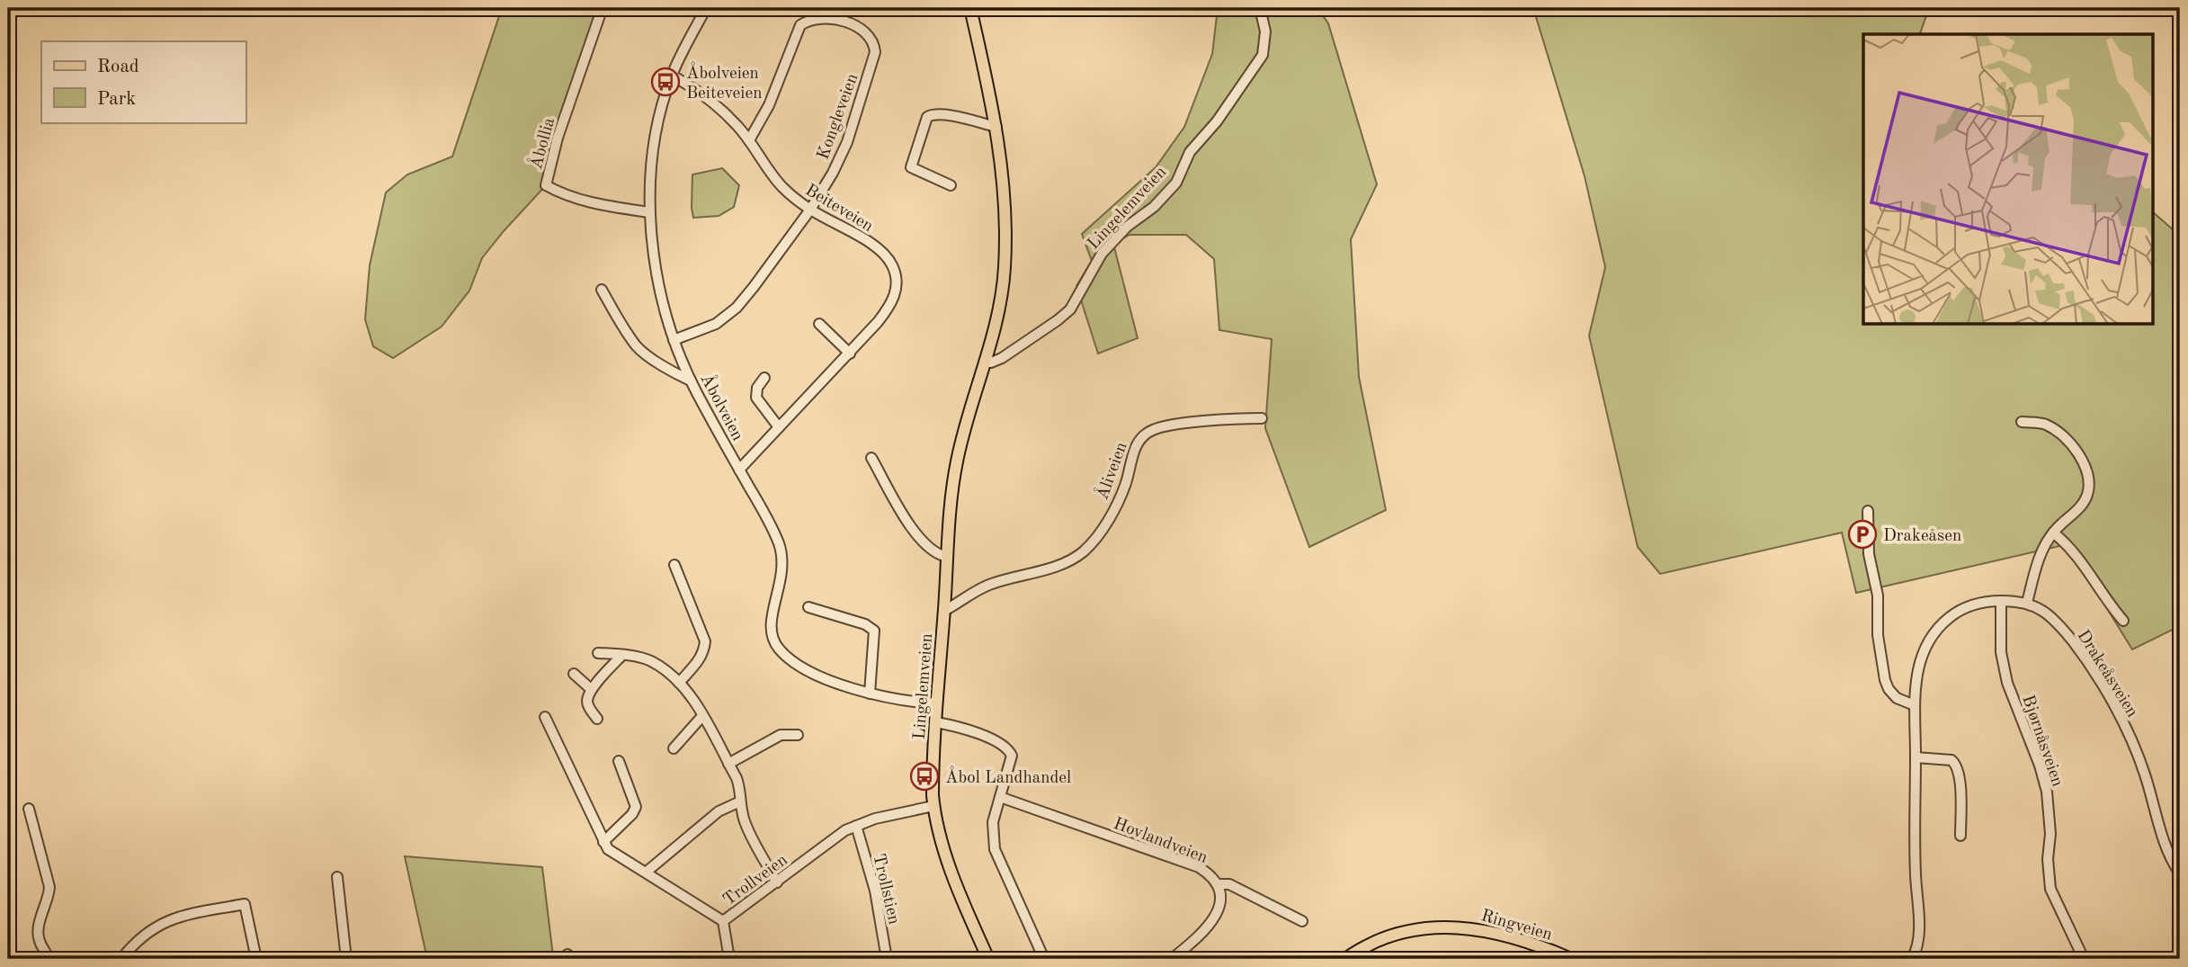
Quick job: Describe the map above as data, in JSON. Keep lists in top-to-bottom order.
{
  "streets": {
    "main road": ["Lingelemveien", "Ringveien"],
    "street": [
      "Kongleveien",
      "Åbollia",
      "Beiteveien",
      "Åbolveien",
      "Åliveien",
      "Drakeåsveien",
      "Bjørnåsveien",
      "Hovlandveien",
      "Trollveien",
      "Trollstien"
    ]
  },
  "crossings": [
    ["Kongleveien", "Beiteveien"],
    ["Kongleveien", "Åbolveien"],
    ["Åbollia", "Åbolveien"],
    ["Beiteveien", "Åbolveien"],
    ["Lingelemveien", "Åbolveien"],
    ["Lingelemveien", "Åliveien"],
    ["Lingelemveien", "Trollveien"],
    ["Drakeåsveien", "Bjørnåsveien"],
    ["Trollveien", "Trollstien"]
  ],
  "places": {
    "bus stop": ["Åbolveien Beiteveien", "Åbol Landhandel"],
    "parking": ["Drakeåsen"]
  },
  "legend": ["Road", "Park"]
}
